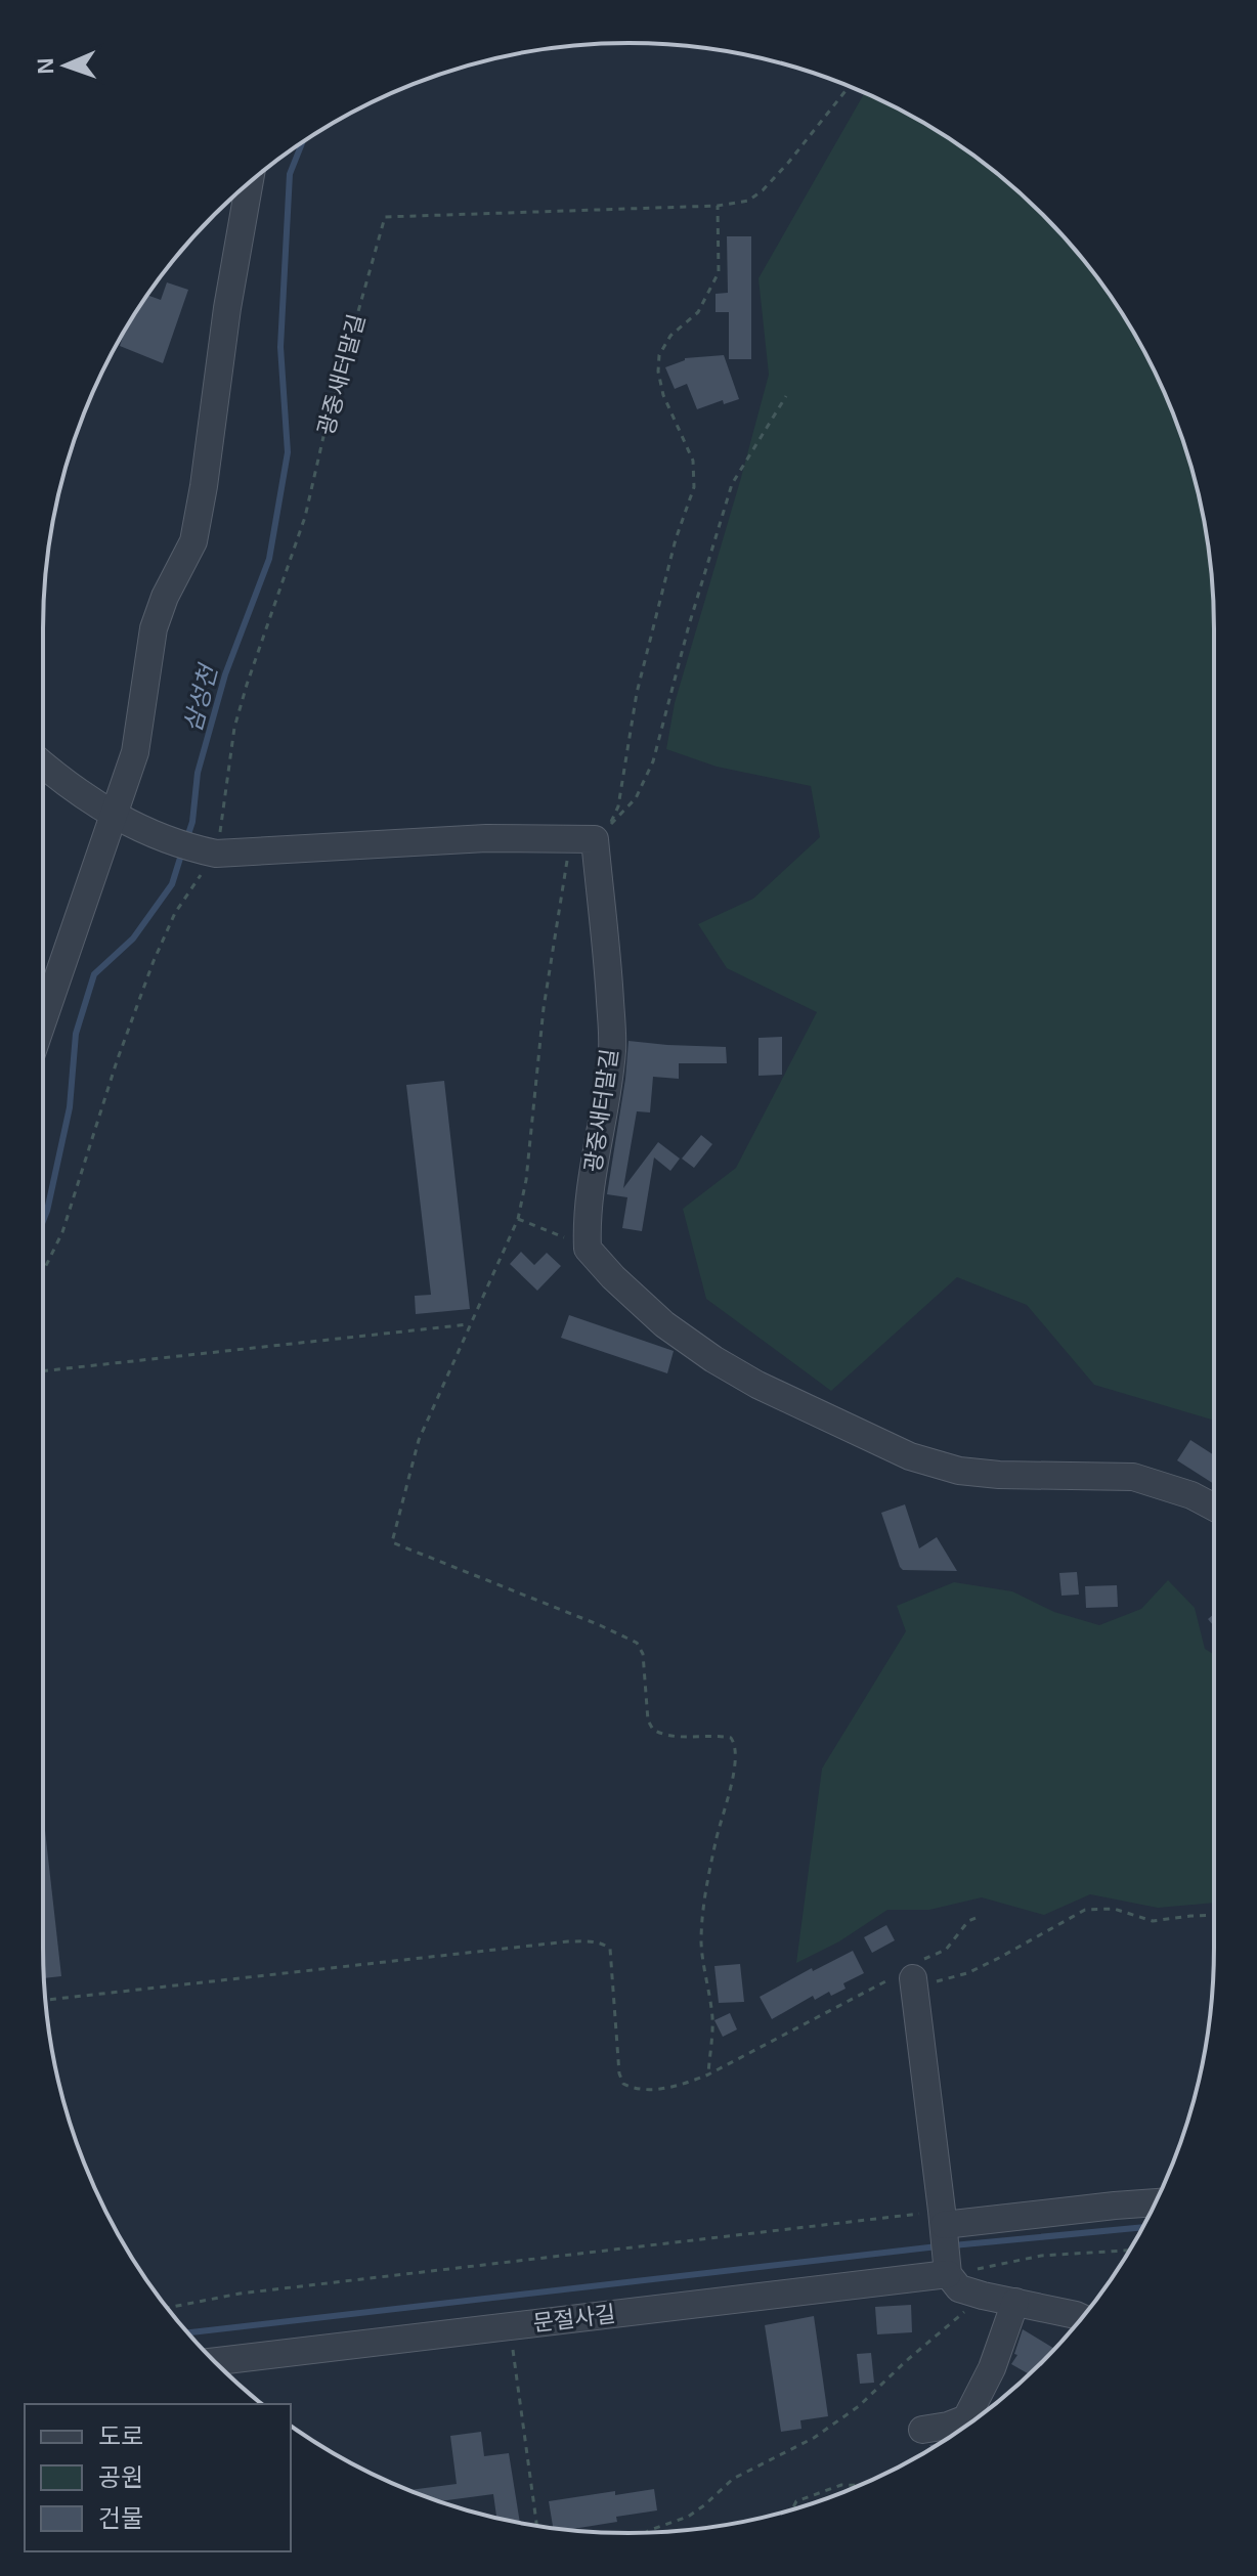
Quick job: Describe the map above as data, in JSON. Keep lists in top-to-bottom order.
{
  "streets": {
    "street": ["광중새터말길", "문절사길"]
  },
  "water": ["삼성천"],
  "legend": ["도로", "공원", "건물"],
  "north": "left"
}
